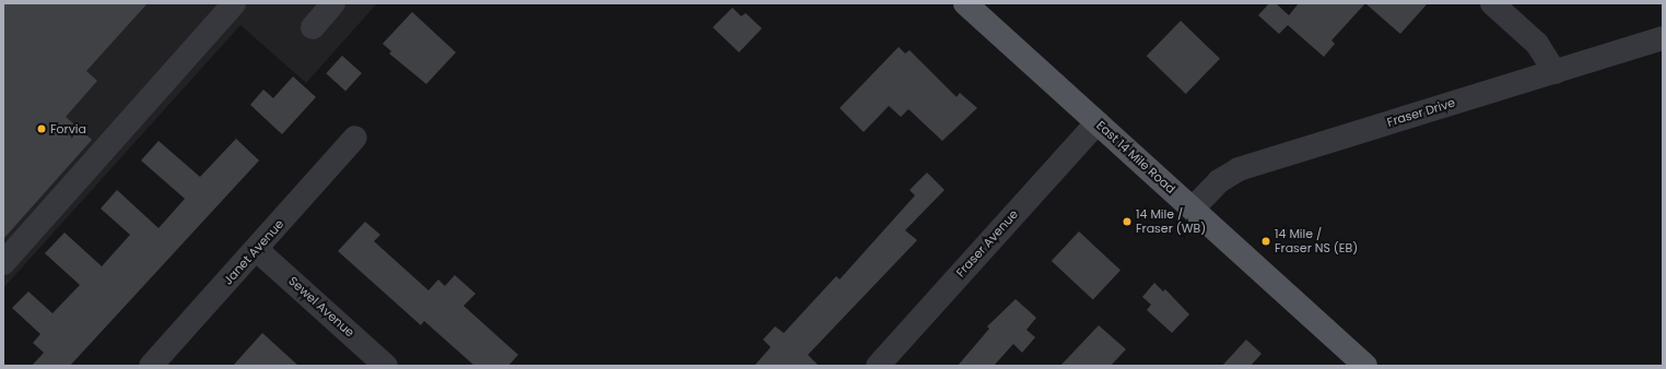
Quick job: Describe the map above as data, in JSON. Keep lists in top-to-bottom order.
{
  "streets": {
    "main road": ["East 14 Mile Road"],
    "street": [
      "Fraser Drive",
      "Fraser Avenue",
      "Janet Avenue",
      "Sewel Avenue"
    ]
  },
  "crossings": [
    ["Fraser Drive", "East 14 Mile Road"],
    ["East 14 Mile Road", "Fraser Avenue"],
    ["Janet Avenue", "Sewel Avenue"]
  ],
  "places": ["Forvia", "14 Mile / Fraser (WB)", "14 Mile / Fraser NS (EB)"]
}
